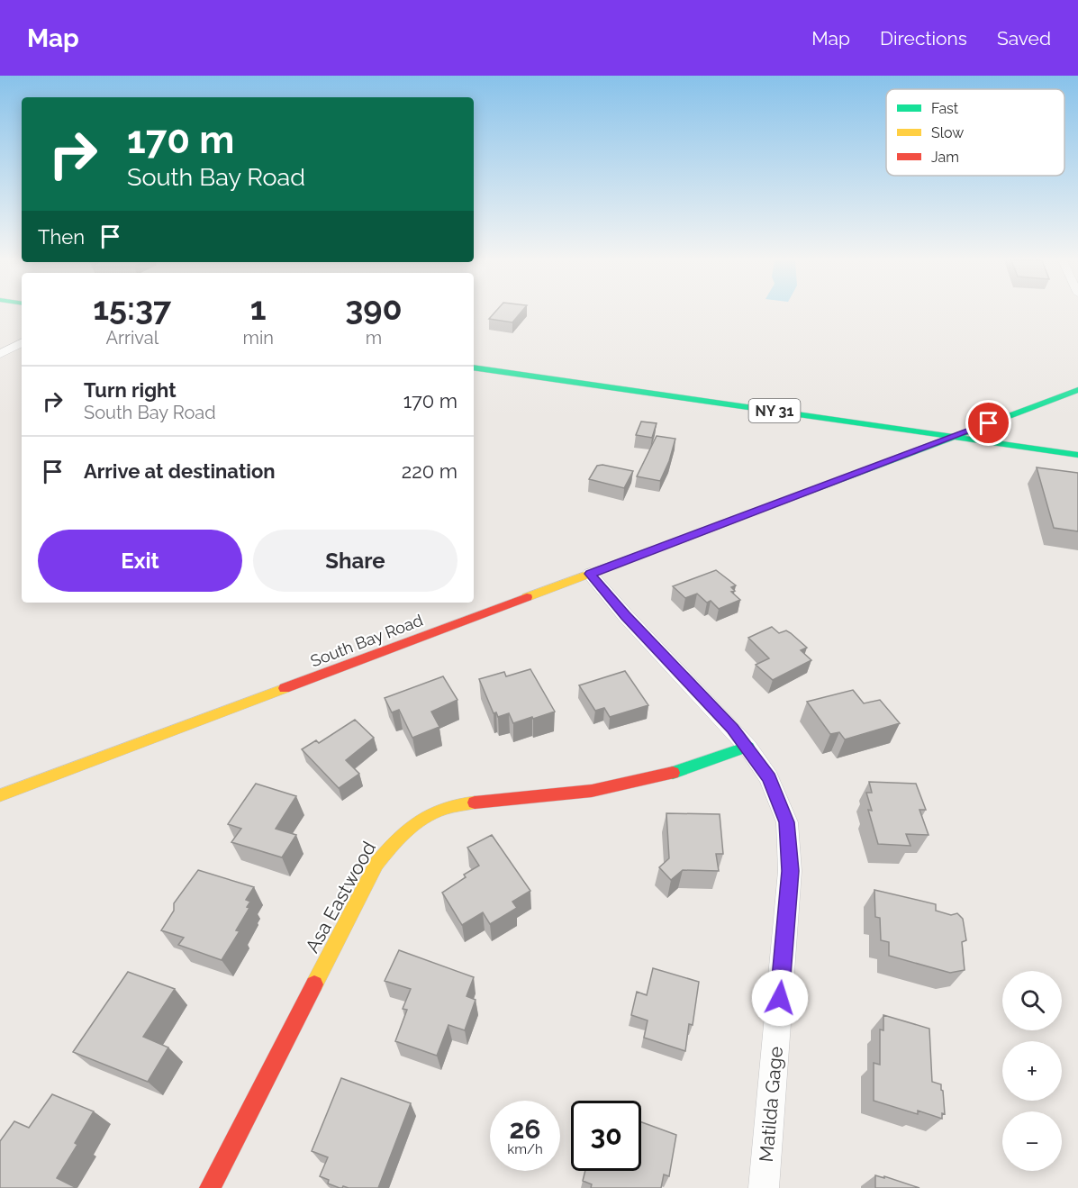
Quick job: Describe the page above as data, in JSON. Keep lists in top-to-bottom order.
{
  "streets": {
    "street": [
      "NY 31",
      "South Bay Road",
      "Asa Eastwood",
      "Matilda Gage"
    ]
  },
  "crossings": [
    ["NY 31", "South Bay Road"],
    ["South Bay Road", "Matilda Gage"],
    ["Asa Eastwood", "Matilda Gage"]
  ],
  "legend": ["Fast", "Slow", "Jam"],
  "page": {
    "header": "Map",
    "nav": ["Map", "Directions", "Saved"],
    "turn": ["170 m", "South Bay Road"],
    "then": "Then",
    "eta": [
      "15:37",
      "Arrival",
      "1",
      "min",
      "390",
      "m"
    ],
    "list": [
      {
        "name": "Turn right",
        "note": "South Bay Road",
        "value": "170 m"
      },
      {
        "name": "Arrive at destination",
        "value": "220 m"
      }
    ],
    "buttons": ["Exit", "Share"],
    "map_buttons": ["+", "−"],
    "speed": "26 km/h",
    "limit": "30"
  }
}
